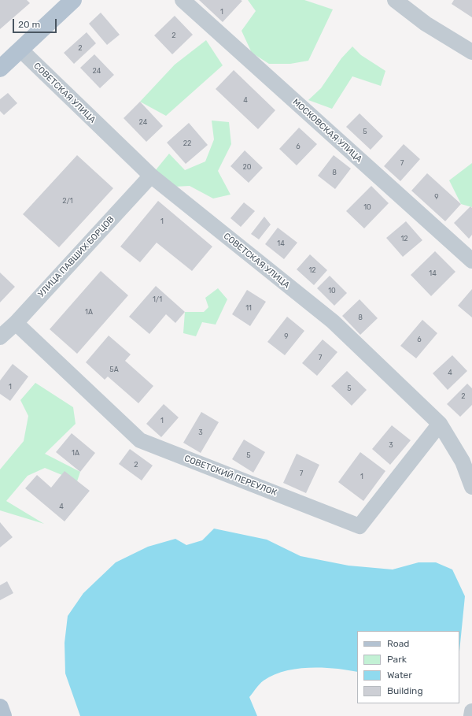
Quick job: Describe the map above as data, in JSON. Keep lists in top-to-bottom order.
{
  "streets": {
    "street": [
      "СОВЕТСКАЯ УЛИЦА",
      "МОСКОВСКАЯ УЛИЦА",
      "УЛИЦА ПАВШИХ БОРЦОВ",
      "СОВЕТСКИЙ ПЕРЕУЛОК"
    ]
  },
  "crossings": [
    ["СОВЕТСКАЯ УЛИЦА", "УЛИЦА ПАВШИХ БОРЦОВ"],
    ["СОВЕТСКАЯ УЛИЦА", "СОВЕТСКИЙ ПЕРЕУЛОК"],
    ["УЛИЦА ПАВШИХ БОРЦОВ", "СОВЕТСКИЙ ПЕРЕУЛОК"]
  ],
  "house_numbers": [
    "1",
    "2",
    "2",
    "24",
    "4",
    "24",
    "5",
    "22",
    "6",
    "7",
    "20",
    "8",
    "9",
    "2/1",
    "10",
    "1",
    "12",
    "14",
    "12",
    "14",
    "10",
    "1/1",
    "11",
    "1А",
    "8",
    "9",
    "6",
    "7",
    "5А",
    "4",
    "1",
    "5",
    "2",
    "1",
    "3",
    "3",
    "1А",
    "5",
    "2",
    "7",
    "1",
    "4"
  ],
  "legend": [
    "Road",
    "Park",
    "Water",
    "Building"
  ],
  "scale_bar": "20 m"
}
